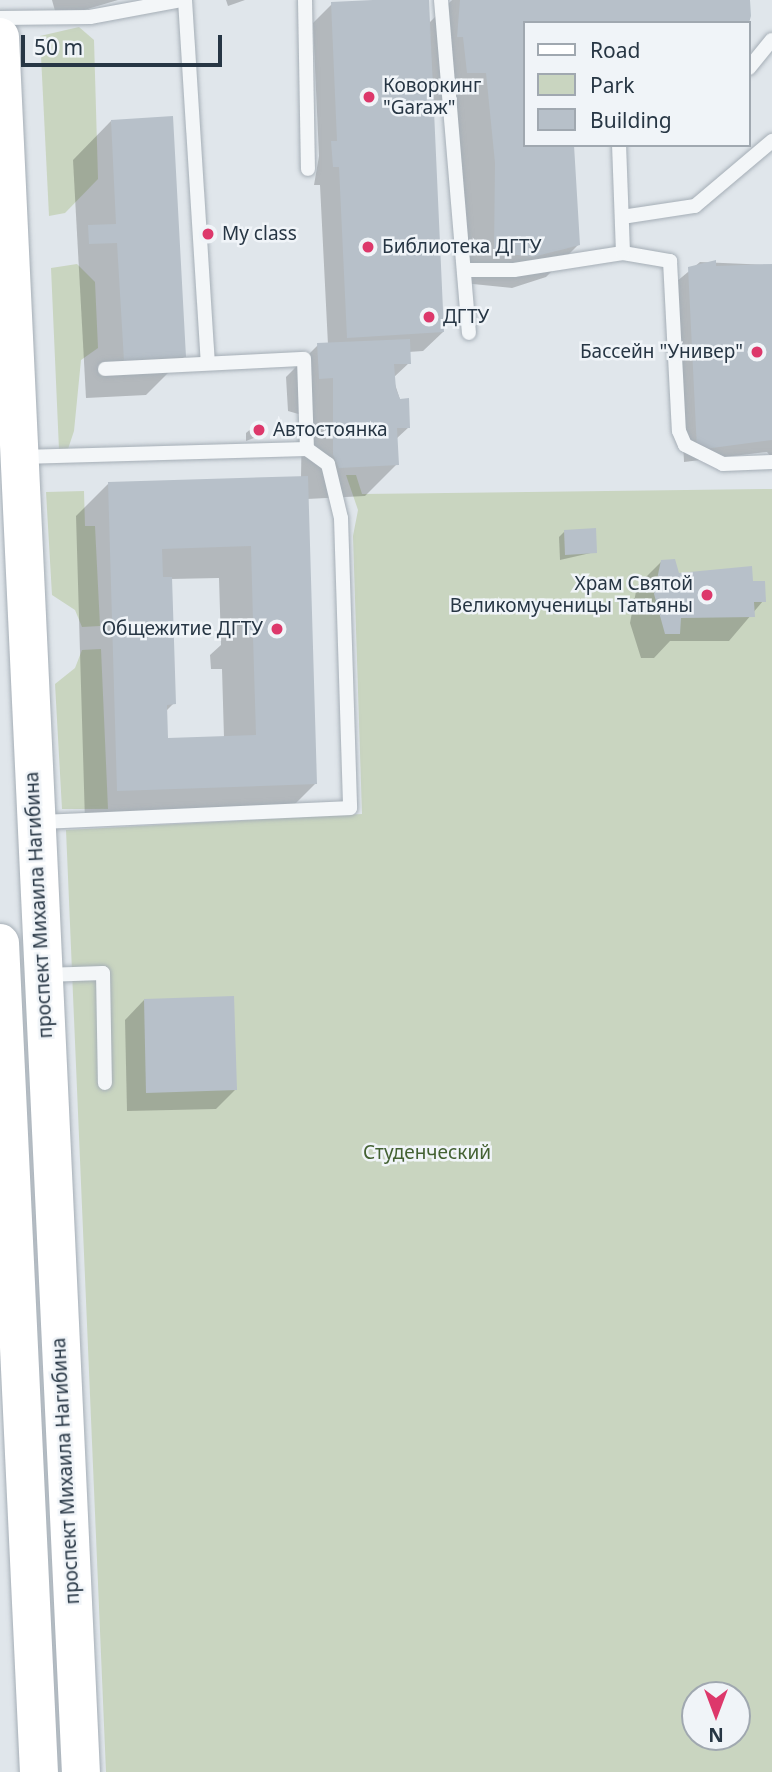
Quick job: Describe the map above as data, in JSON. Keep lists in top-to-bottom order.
{
  "streets": {
    "main road": ["проспект Михаила Нагибина"]
  },
  "parks": ["Студенческий"],
  "places": [
    "Коворкинг \"Gаraж\"",
    "My class",
    "Библиотека ДГТУ",
    "ДГТУ",
    "Бассейн \"Универ\"",
    "Автостоянка",
    "Храм Святой Великомученицы Татьяны",
    "Общежитие ДГТУ"
  ],
  "legend": ["Road", "Park", "Building"],
  "scale_bar": "50 m",
  "north": "bottom"
}
